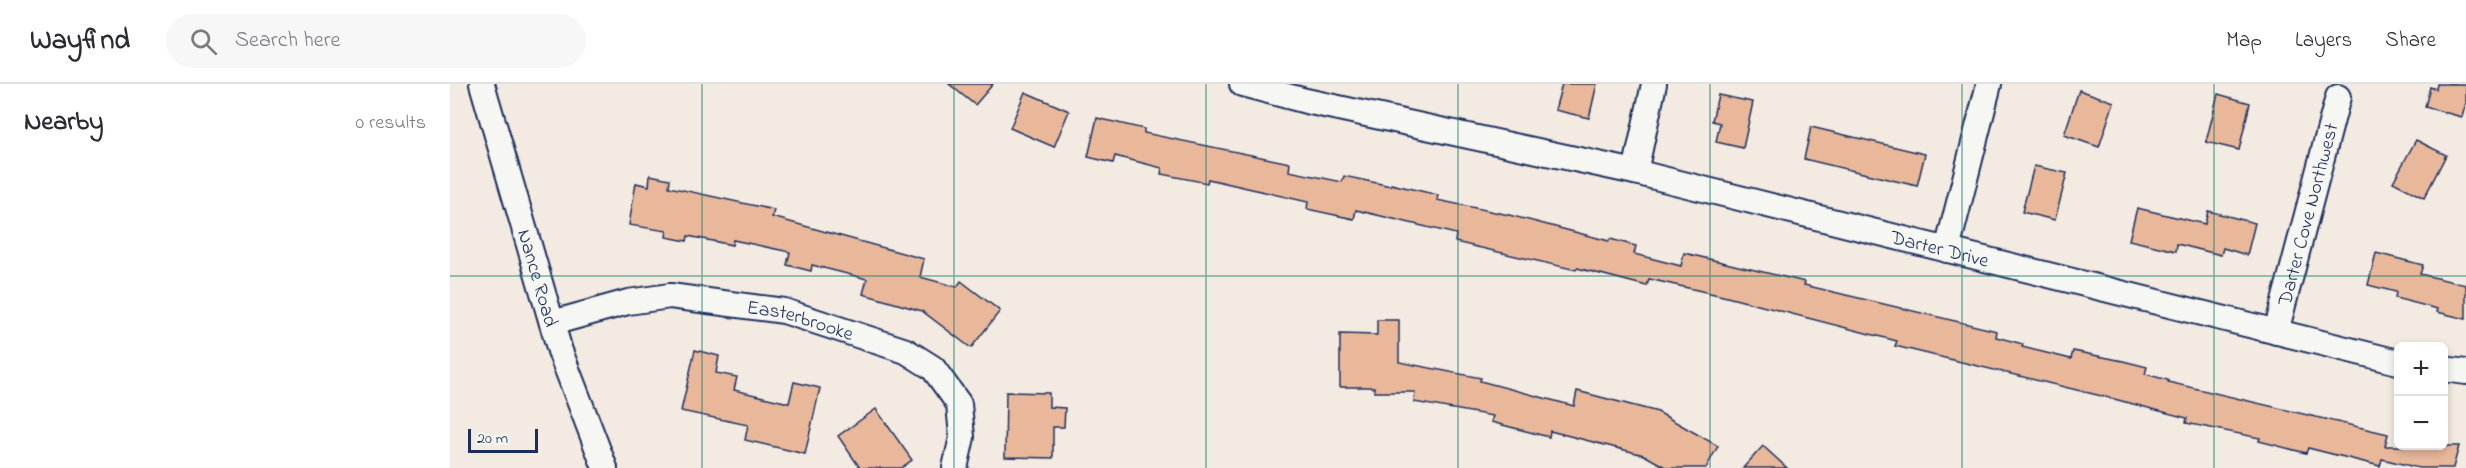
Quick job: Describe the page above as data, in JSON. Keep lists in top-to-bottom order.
{
  "streets": {
    "street": [
      "Darter Cove Northwest",
      "Darter Drive",
      "Nance Road",
      "Easterbrooke"
    ]
  },
  "crossings": [
    ["Darter Cove Northwest", "Darter Drive"],
    ["Nance Road", "Easterbrooke"]
  ],
  "scale_bar": "20 m",
  "page": {
    "header": "Wayfind",
    "search": "Search here",
    "nav": ["Map", "Layers", "Share"],
    "heading": ["Nearby", "0 results"],
    "map_buttons": ["+", "−"],
    "scale": "20 m"
  }
}
